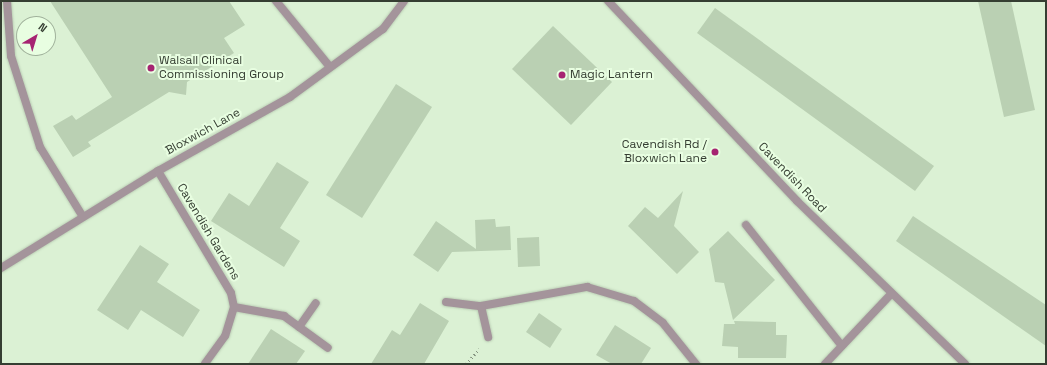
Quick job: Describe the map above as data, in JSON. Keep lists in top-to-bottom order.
{
  "streets": {
    "street": ["Bloxwich Lane", "Cavendish Road", "Cavendish Gardens"]
  },
  "crossings": [
    ["Bloxwich Lane", "Cavendish Gardens"]
  ],
  "places": ["Walsall Clinical Commissioning Group", "Magic Lantern", "Cavendish Rd / Bloxwich Lane"],
  "north": "top right"
}
